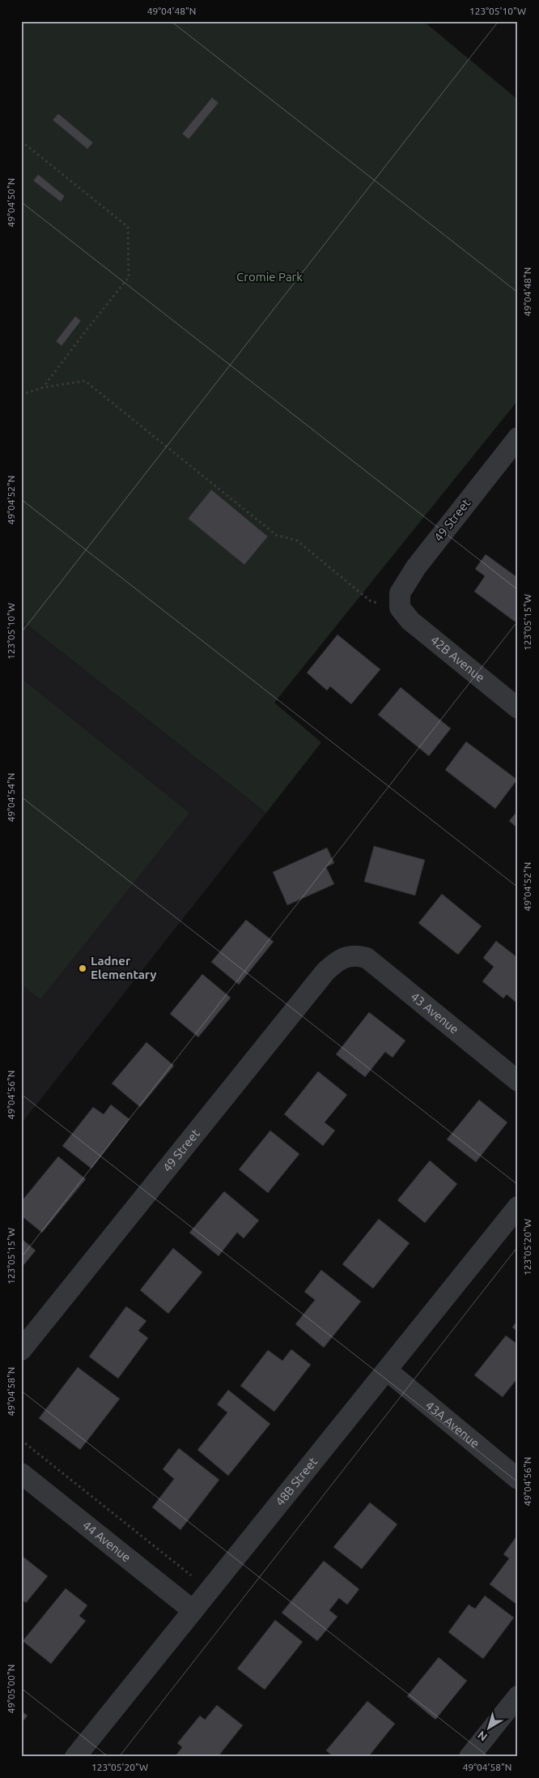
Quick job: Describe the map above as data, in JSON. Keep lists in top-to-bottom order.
{
  "streets": {
    "street": [
      "49 Street",
      "42B Avenue",
      "43 Avenue",
      "43A Avenue",
      "48B Street",
      "44 Avenue"
    ]
  },
  "crossings": [
    ["49 Street", "42B Avenue"],
    ["49 Street", "43 Avenue"],
    ["43A Avenue", "48B Street"],
    ["48B Street", "44 Avenue"]
  ],
  "parks": ["Cromie Park"],
  "places": ["Ladner Elementary"],
  "north": "bottom left",
  "coordinates": [
    "49°04'48\"N",
    "123°05'10\"W",
    "49°04'50\"N",
    "49°04'52\"N",
    "123°05'15\"W",
    "49°04'54\"N",
    "49°04'56\"N",
    "123°05'20\"W",
    "49°04'58\"N",
    "49°05'00\"N"
  ]
}
